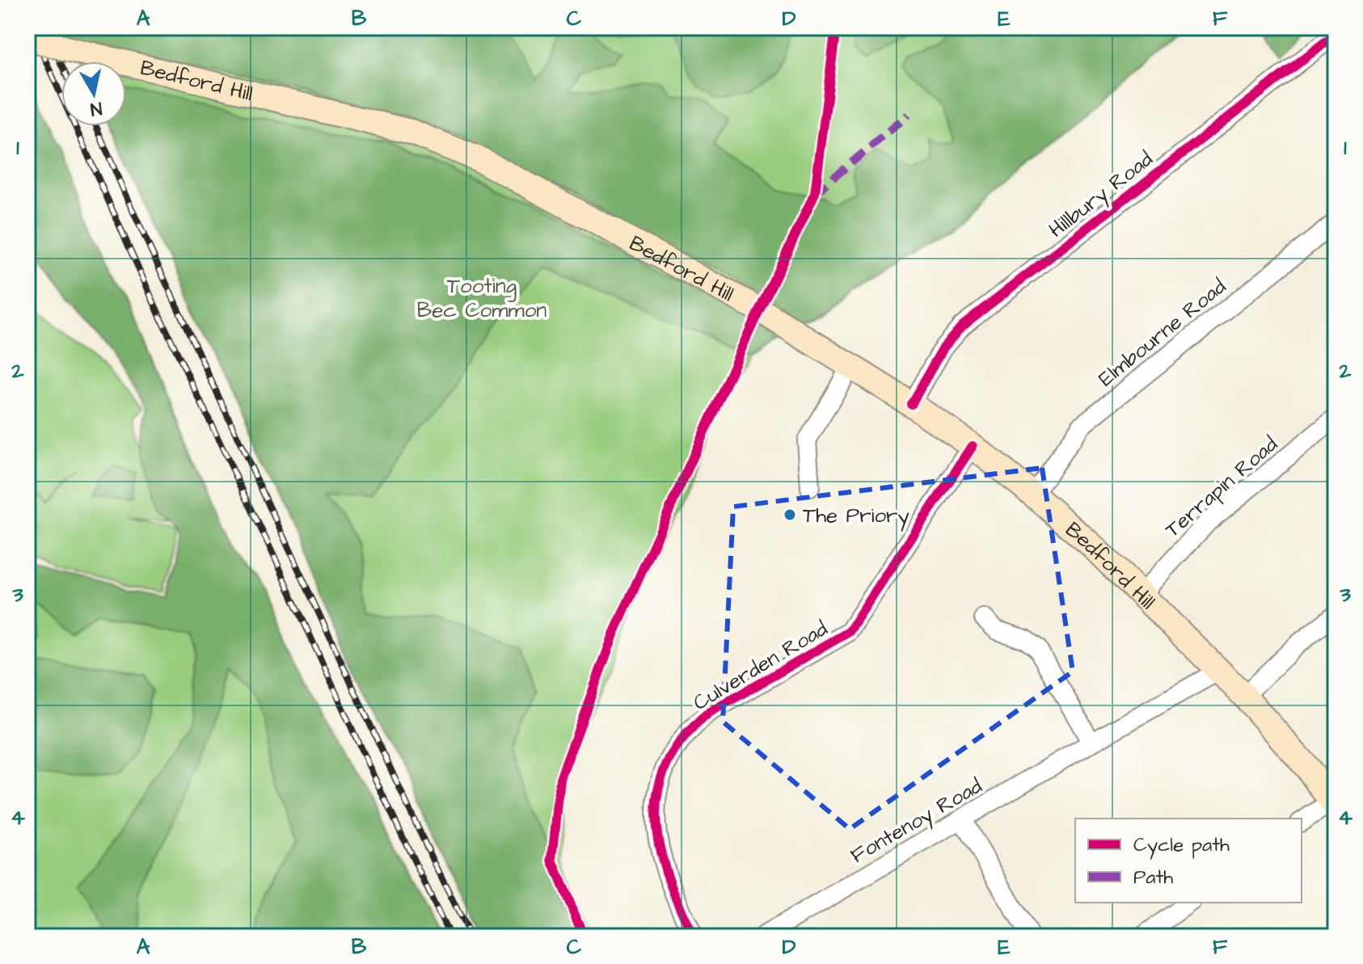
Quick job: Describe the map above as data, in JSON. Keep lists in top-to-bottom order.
{
  "streets": {
    "main road": ["Bedford Hill"],
    "street": [
      "Hillbury Road",
      "Elmbourne Road",
      "Terrapin Road",
      "Culverden Road",
      "Fontenoy Road"
    ]
  },
  "crossings": [
    ["Bedford Hill", "Hillbury Road"],
    ["Bedford Hill", "Elmbourne Road"],
    ["Bedford Hill", "Terrapin Road"],
    ["Bedford Hill", "Culverden Road"],
    ["Bedford Hill", "Fontenoy Road"]
  ],
  "parks": ["Tooting Bec Common"],
  "places": ["The Priory"],
  "legend": ["Cycle path", "Path"],
  "north": "bottom",
  "grid": {
    "columns": [
      "A",
      "B",
      "C",
      "D",
      "E",
      "F"
    ],
    "rows": [
      "1",
      "2",
      "3",
      "4"
    ]
  }
}
